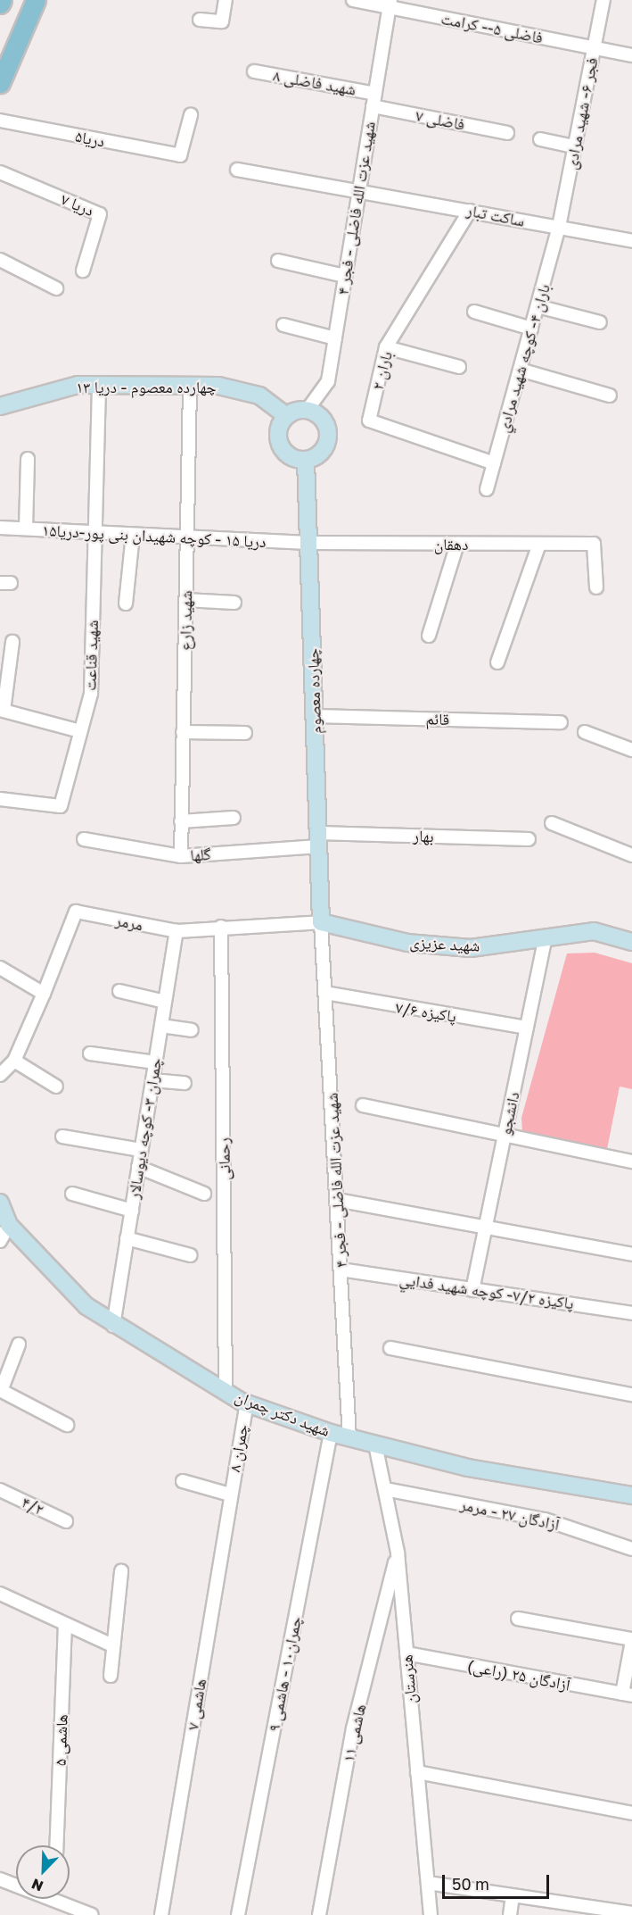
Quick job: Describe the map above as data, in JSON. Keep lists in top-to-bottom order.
{
  "streets": {
    "street": [
      "فاضلی ۵-- کرامت",
      "شهید فاضلی ۸",
      "فجر ۶- شهید مرادی",
      "فاضلی ۷",
      "دریا۵",
      "دریا ۷",
      "شهید عزت الله فاضلی - فجر ۴",
      "ساکت تبار",
      "باران ۴- كوچه شهيد مرادي",
      "باران ۲",
      "چهارده معصوم - دریا ۱۳",
      "دریا ۱۵ - كوچه شهيدان بنی پور-دريا۱۵",
      "دهقان",
      "شهید زارع",
      "شهید قناعت",
      "چهارده معصوم",
      "قائم",
      "بهار",
      "گلها",
      "مرمر",
      "شهید عزیزی",
      "پاکیزه ۷/۶",
      "دانشجو",
      "چمران ۳- كوچه ديوسالار",
      "رحمانی",
      "پاکیزه ۷/۲- كوچه شهيد فدايي",
      "شهید دکتر چمران",
      "چمران ۸",
      "۴/۲",
      "آزادگان ۲۷ - مرمر",
      "چمران۱۰ - هاشمی ۹",
      "آزادگان ۲۵ (راعی)",
      "هنرستان",
      "هاشمی ۷",
      "هاشمی ۱۱",
      "هاشمی ۵"
    ]
  },
  "crossings": [
    ["فاضلی ۵-- کرامت", "فجر ۶- شهید مرادی"],
    ["فاضلی ۵-- کرامت", "شهید عزت الله فاضلی - فجر ۴"],
    ["شهید فاضلی ۸", "فاضلی ۷"],
    ["شهید فاضلی ۸", "شهید عزت الله فاضلی - فجر ۴"],
    ["فجر ۶- شهید مرادی", "ساکت تبار"],
    ["فجر ۶- شهید مرادی", "باران ۴- كوچه شهيد مرادي"],
    ["فاضلی ۷", "شهید عزت الله فاضلی - فجر ۴"],
    ["شهید عزت الله فاضلی - فجر ۴", "ساکت تبار"],
    ["شهید عزت الله فاضلی - فجر ۴", "چهارده معصوم - دریا ۱۳"],
    ["شهید عزت الله فاضلی - فجر ۴", "چهارده معصوم"],
    ["شهید عزت الله فاضلی - فجر ۴", "مرمر"],
    ["شهید عزت الله فاضلی - فجر ۴", "شهید عزیزی"],
    ["شهید عزت الله فاضلی - فجر ۴", "پاکیزه ۷/۶"],
    ["شهید عزت الله فاضلی - فجر ۴", "پاکیزه ۷/۲- كوچه شهيد فدايي"],
    ["شهید عزت الله فاضلی - فجر ۴", "شهید دکتر چمران"],
    ["ساکت تبار", "باران ۴- كوچه شهيد مرادي"],
    ["ساکت تبار", "باران ۲"],
    ["باران ۴- كوچه شهيد مرادي", "باران ۲"],
    ["چهارده معصوم - دریا ۱۳", "شهید زارع"],
    ["چهارده معصوم - دریا ۱۳", "شهید قناعت"],
    ["چهارده معصوم - دریا ۱۳", "چهارده معصوم"],
    ["دریا ۱۵ - كوچه شهيدان بنی پور-دريا۱۵", "دهقان"],
    ["دریا ۱۵ - كوچه شهيدان بنی پور-دريا۱۵", "شهید زارع"],
    ["دریا ۱۵ - كوچه شهيدان بنی پور-دريا۱۵", "شهید قناعت"],
    ["دریا ۱۵ - كوچه شهيدان بنی پور-دريا۱۵", "چهارده معصوم"],
    ["دهقان", "چهارده معصوم"],
    ["شهید زارع", "گلها"],
    ["چهارده معصوم", "قائم"],
    ["چهارده معصوم", "بهار"],
    ["چهارده معصوم", "گلها"],
    ["چهارده معصوم", "مرمر"],
    ["چهارده معصوم", "شهید عزیزی"],
    ["بهار", "گلها"],
    ["مرمر", "شهید عزیزی"],
    ["مرمر", "چمران ۳- كوچه ديوسالار"],
    ["مرمر", "رحمانی"],
    ["شهید عزیزی", "دانشجو"],
    ["پاکیزه ۷/۶", "دانشجو"],
    ["دانشجو", "پاکیزه ۷/۲- كوچه شهيد فدايي"],
    ["چمران ۳- كوچه ديوسالار", "شهید دکتر چمران"],
    ["رحمانی", "شهید دکتر چمران"],
    ["شهید دکتر چمران", "چمران ۸"],
    ["شهید دکتر چمران", "چمران۱۰ - هاشمی ۹"],
    ["شهید دکتر چمران", "هنرستان"],
    ["چمران ۸", "هاشمی ۷"],
    ["آزادگان ۲۷ - مرمر", "هنرستان"],
    ["آزادگان ۲۵ (راعی)", "هنرستان"],
    ["هنرستان", "هاشمی ۱۱"]
  ],
  "scale_bar": "50 m",
  "north": "bottom left"
}
